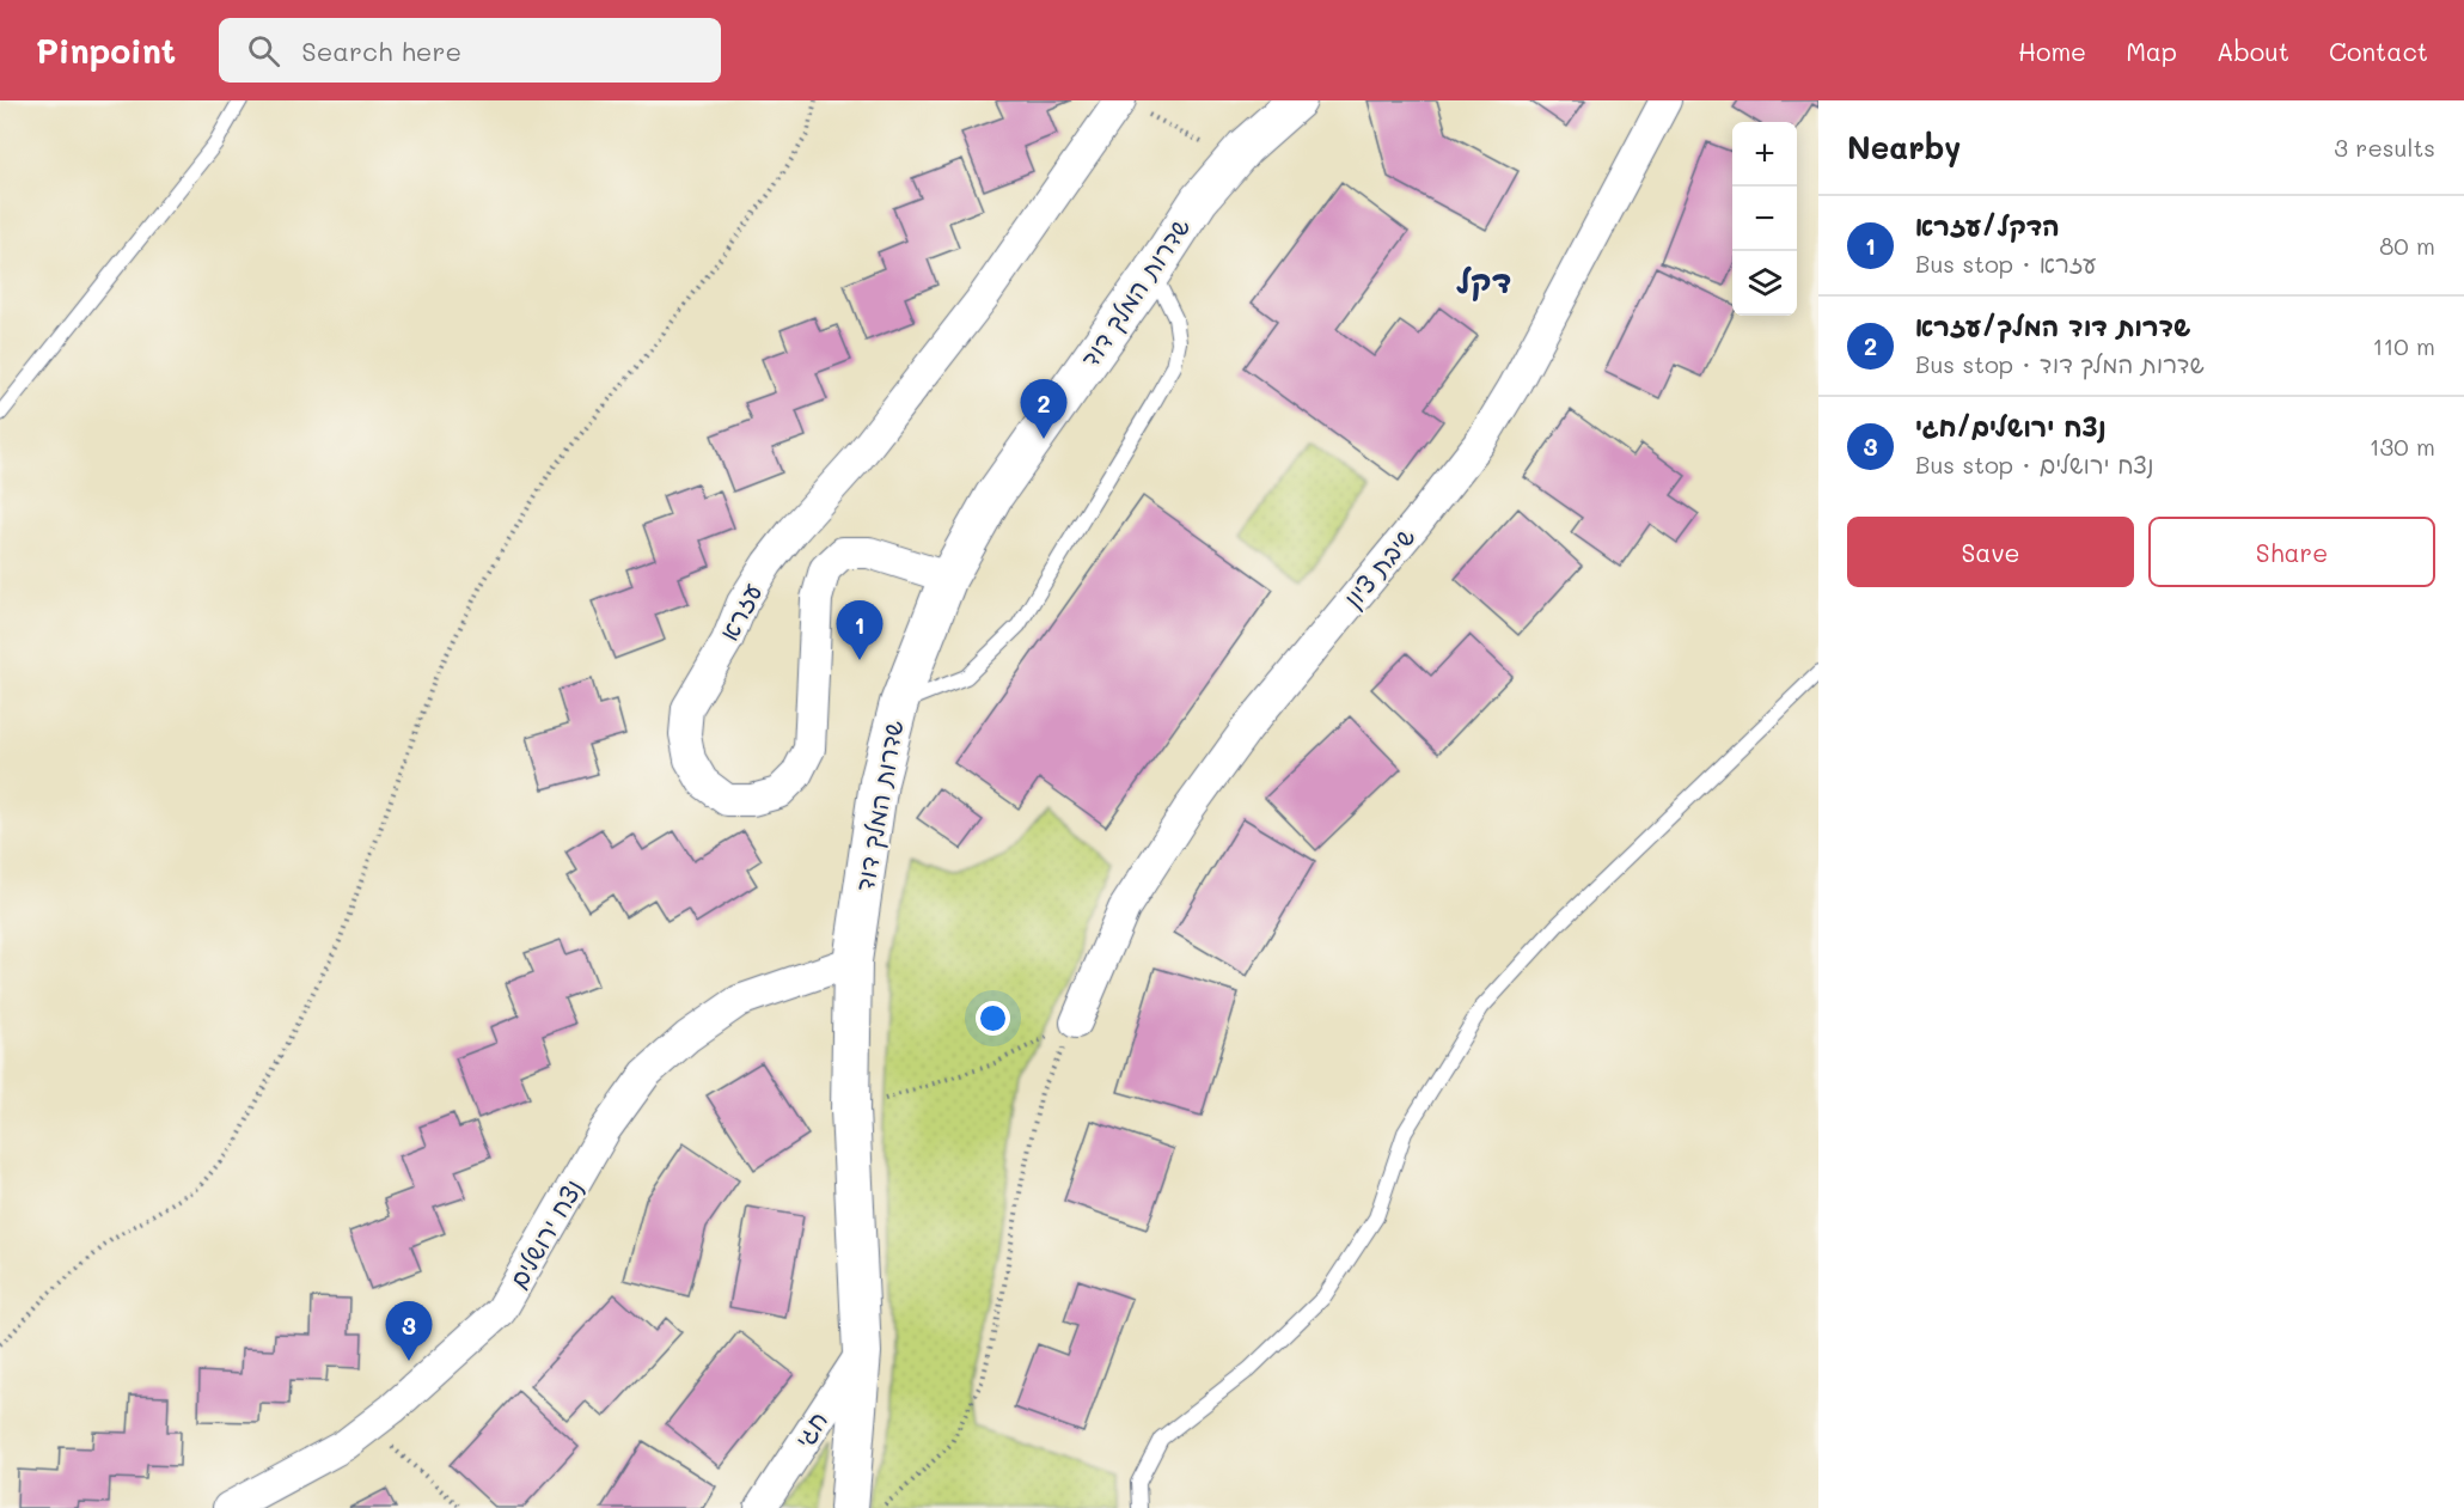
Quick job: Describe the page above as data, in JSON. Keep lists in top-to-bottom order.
{
  "streets": {
    "street": [
      "שדרות המלך דוד",
      "שיבת ציון",
      "עזרא",
      "נצח ירושלים",
      "חגי"
    ]
  },
  "crossings": [
    ["שדרות המלך דוד", "עזרא"],
    ["שדרות המלך דוד", "נצח ירושלים"],
    ["שדרות המלך דוד", "חגי"]
  ],
  "districts": ["דקל"],
  "page": {
    "header": "Pinpoint",
    "search": "Search here",
    "nav": [
      "Home",
      "Map",
      "About",
      "Contact"
    ],
    "heading": ["Nearby", "3 results"],
    "map_buttons": ["+", "−"],
    "list": [
      {
        "mark": "1",
        "name": "הדקל/עזרא",
        "note": "Bus stop · עזרא",
        "value": "80 m"
      },
      {
        "mark": "2",
        "name": "שדרות דוד המלך/עזרא",
        "note": "Bus stop · שדרות המלך דוד",
        "value": "110 m"
      },
      {
        "mark": "3",
        "name": "נצח ירושלים/חגי",
        "note": "Bus stop · נצח ירושלים",
        "value": "130 m"
      }
    ],
    "pins": ["2", "1", "3"],
    "buttons": ["Save", "Share"]
  }
}
